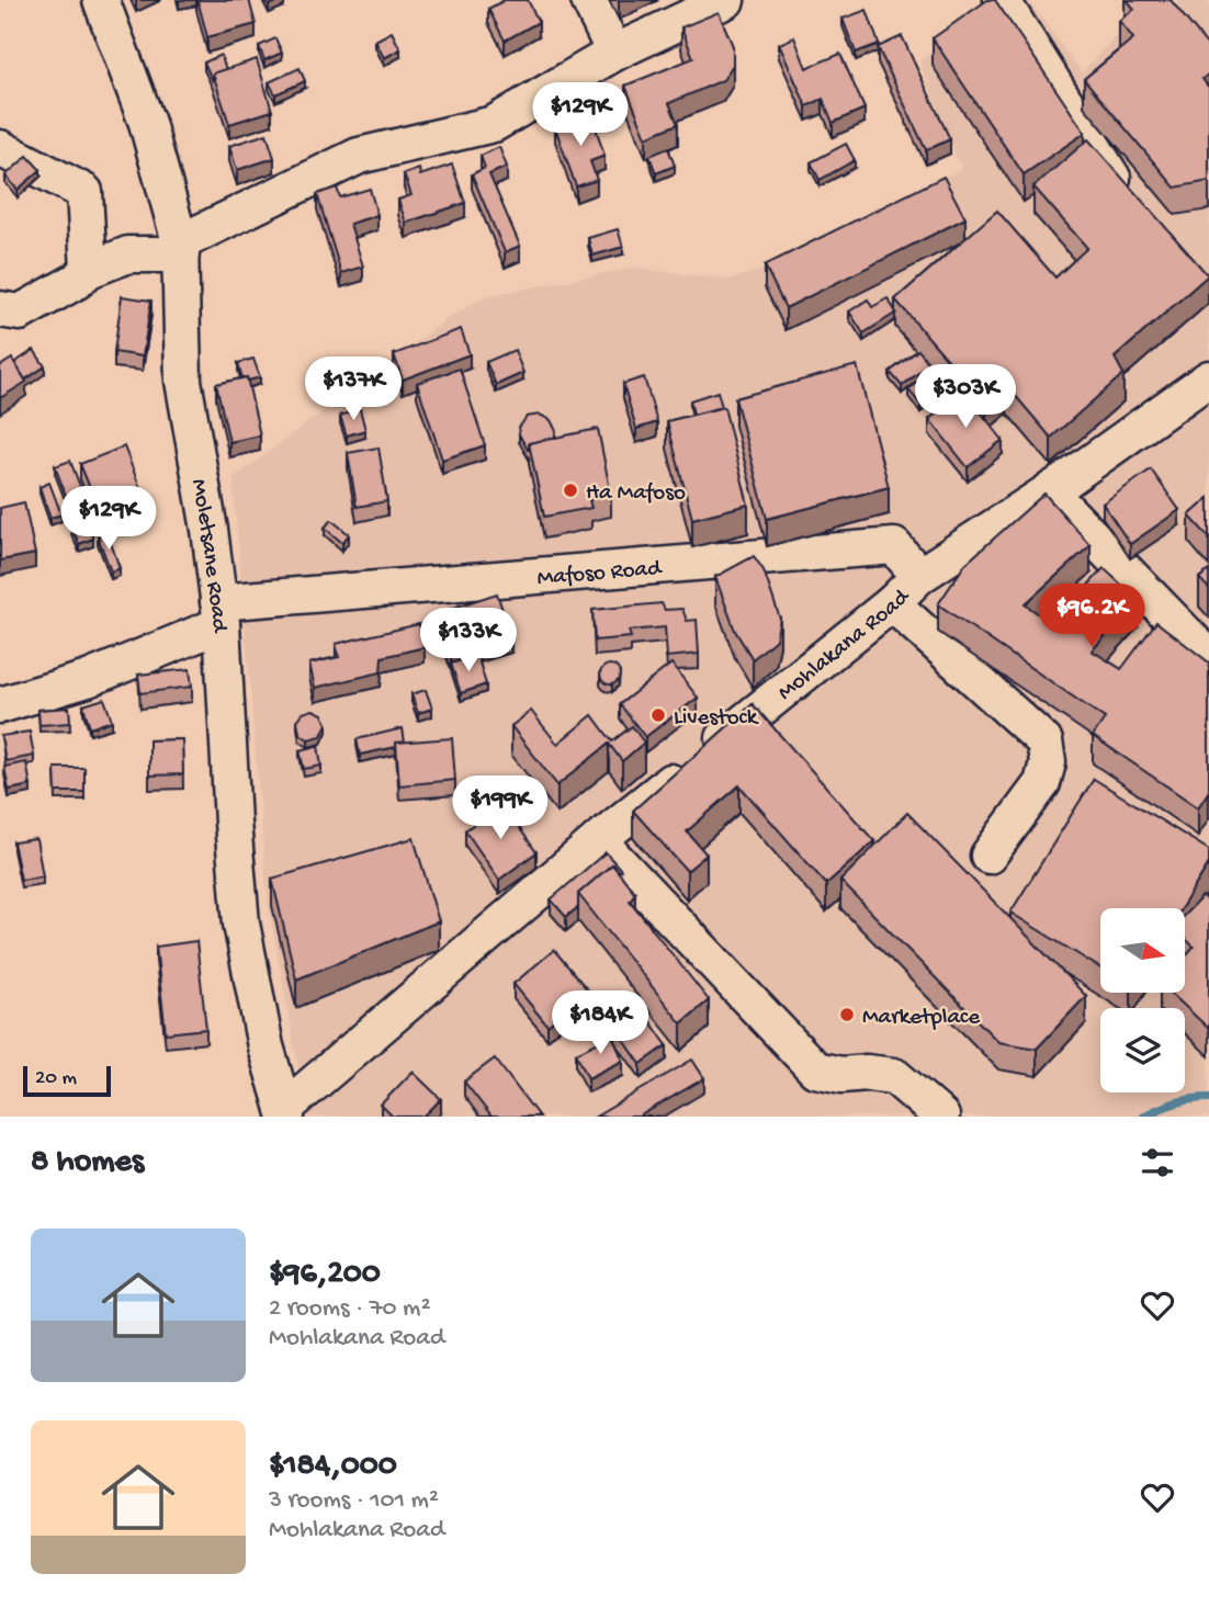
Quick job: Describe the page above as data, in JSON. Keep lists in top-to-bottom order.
{
  "streets": {
    "street": ["Moletsane Road", "Mafoso Road", "Mohlakana Road"]
  },
  "crossings": [
    ["Moletsane Road", "Mafoso Road"],
    ["Moletsane Road", "Mohlakana Road"],
    ["Mafoso Road", "Mohlakana Road"]
  ],
  "places": ["Ha Mafoso", "Livestock", "Marketplace"],
  "scale_bar": "20 m",
  "north": "right",
  "page": {
    "price": [
      "$129K",
      "$137K",
      "$303K",
      "$129K",
      "$96.2K",
      "$133K",
      "$199K",
      "$184K"
    ],
    "scale": "20 m",
    "heading": "8 homes",
    "list": [
      {
        "name": "$96,200",
        "note": "2 rooms · 70 m² · Mohlakana Road"
      },
      {
        "name": "$184,000",
        "note": "3 rooms · 101 m² · Mohlakana Road"
      }
    ]
  }
}
